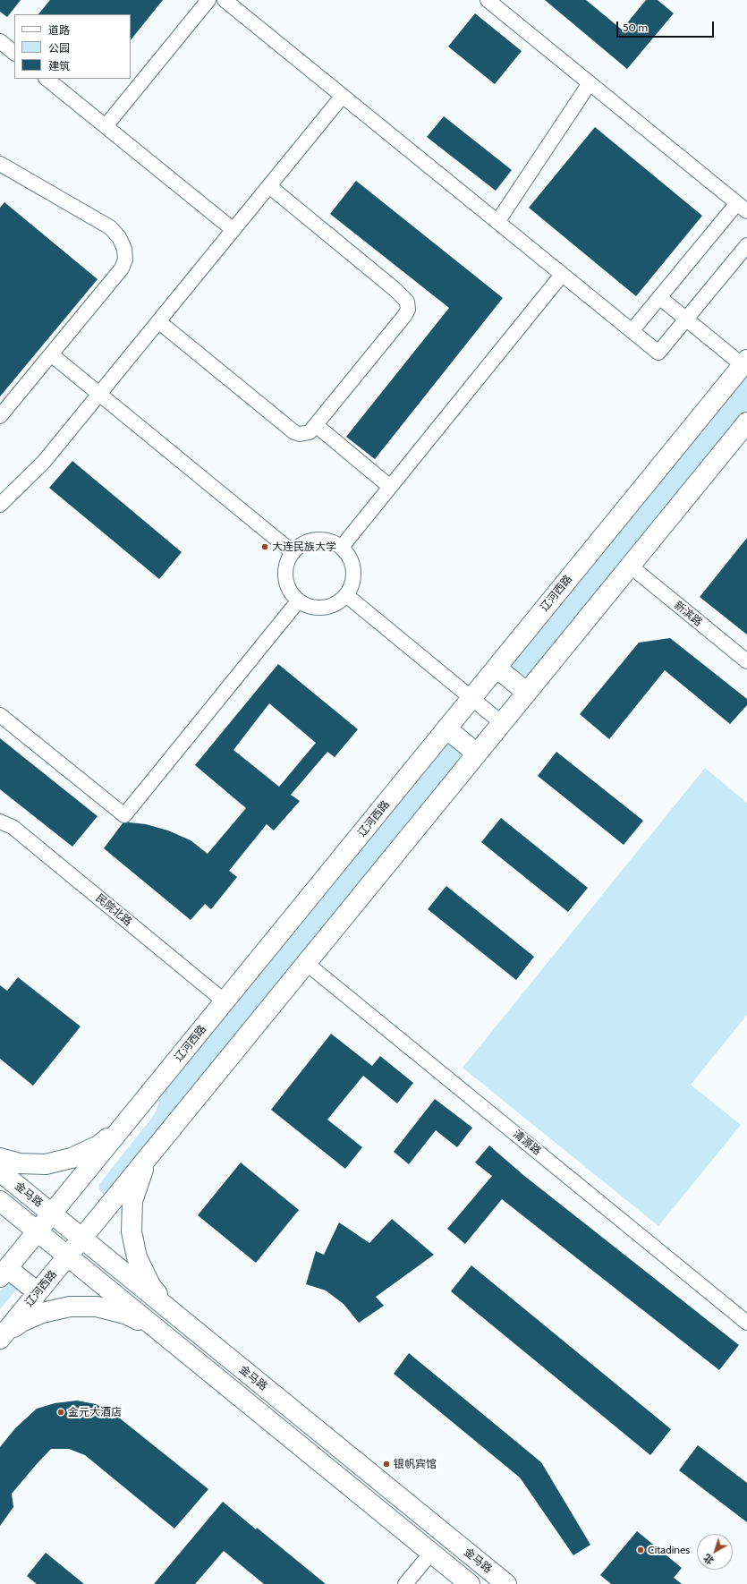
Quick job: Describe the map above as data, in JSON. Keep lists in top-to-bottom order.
{
  "streets": {
    "street": [
      "辽河西路",
      "新滨路",
      "民院北路",
      "清源路",
      "金马路"
    ]
  },
  "crossings": [
    ["辽河西路", "新滨路"],
    ["辽河西路", "民院北路"],
    ["辽河西路", "清源路"],
    ["辽河西路", "金马路"]
  ],
  "places": [
    "大连民族大学",
    "金元大酒店",
    "银帆宾馆",
    "Citadines"
  ],
  "legend": ["道路", "公园", "建筑"],
  "scale_bar": "50 m",
  "north": "bottom left"
}
